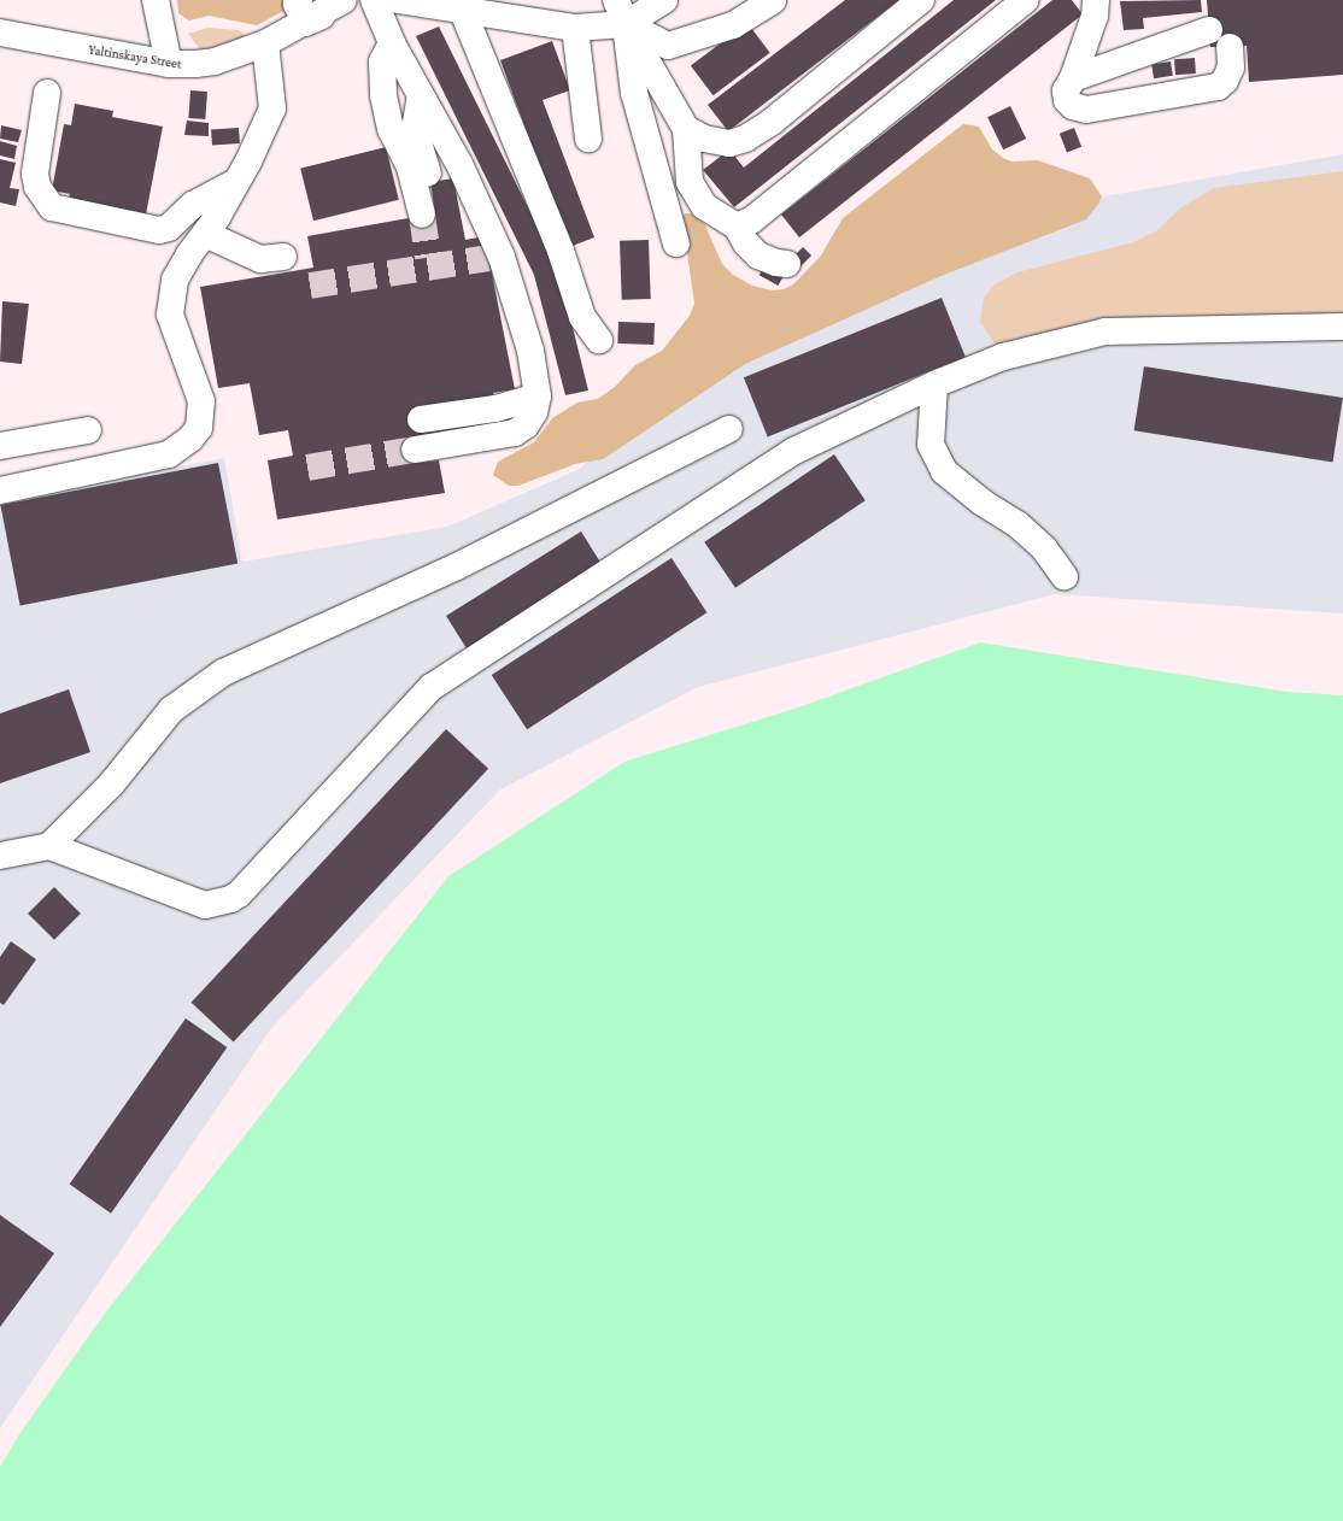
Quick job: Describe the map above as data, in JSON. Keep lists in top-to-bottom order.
{
  "streets": {
    "street": ["Yaltinskaya Street"]
  }
}
